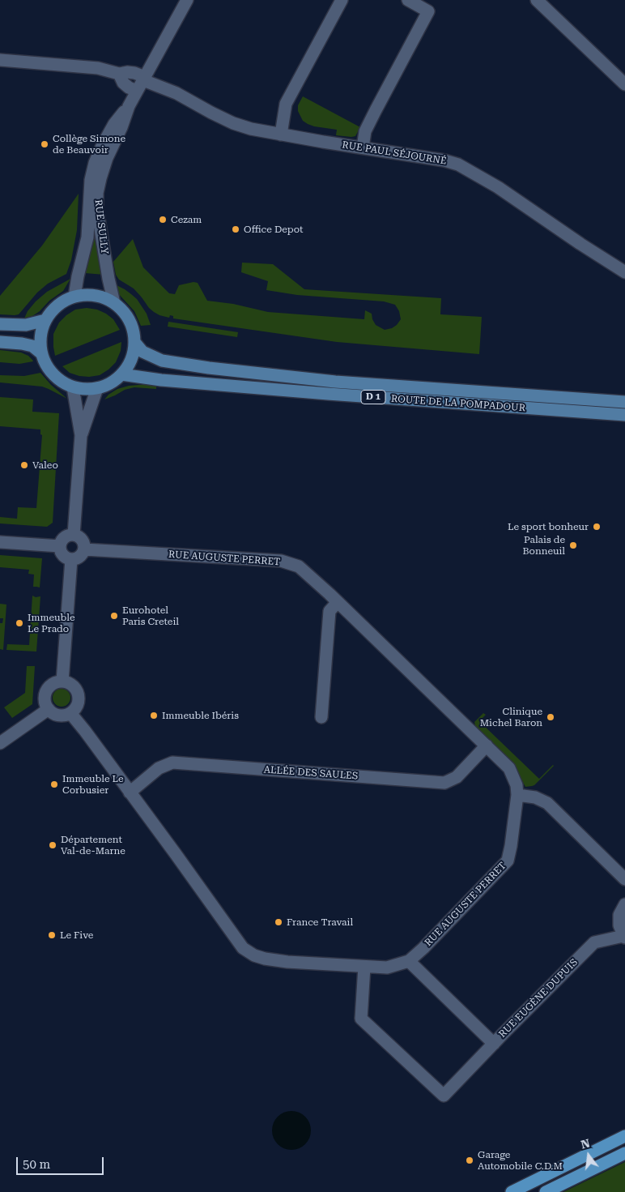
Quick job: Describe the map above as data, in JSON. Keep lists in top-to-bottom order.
{
  "streets": {
    "main road": ["D 1", "ROUTE DE LA POMPADOUR"],
    "street": [
      "RUE PAUL SÉJOURNÉ",
      "RUE SULLY",
      "RUE AUGUSTE PERRET",
      "ALLÉE DES SAULES",
      "RUE EUGÈNE DUPUIS"
    ]
  },
  "crossings": [
    ["RUE PAUL SÉJOURNÉ", "RUE SULLY"],
    ["RUE SULLY", "ROUTE DE LA POMPADOUR"],
    ["RUE AUGUSTE PERRET", "ALLÉE DES SAULES"],
    ["RUE AUGUSTE PERRET", "RUE EUGÈNE DUPUIS"]
  ],
  "places": [
    "Collège Simone de Beauvoir",
    "Cezam",
    "Office Depot",
    "Valeo",
    "Le sport bonheur",
    "Palais de Bonneuil",
    "Eurohotel Paris Creteil",
    "Immeuble Le Prado",
    "Immeuble Ibéris",
    "Clinique Michel Baron",
    "Immeuble Le Corbusier",
    "Département Val-de-Marne",
    "France Travail",
    "Le Five",
    "Garage Automobile C.D.M"
  ],
  "scale_bar": "50 m",
  "north": "top"
}
